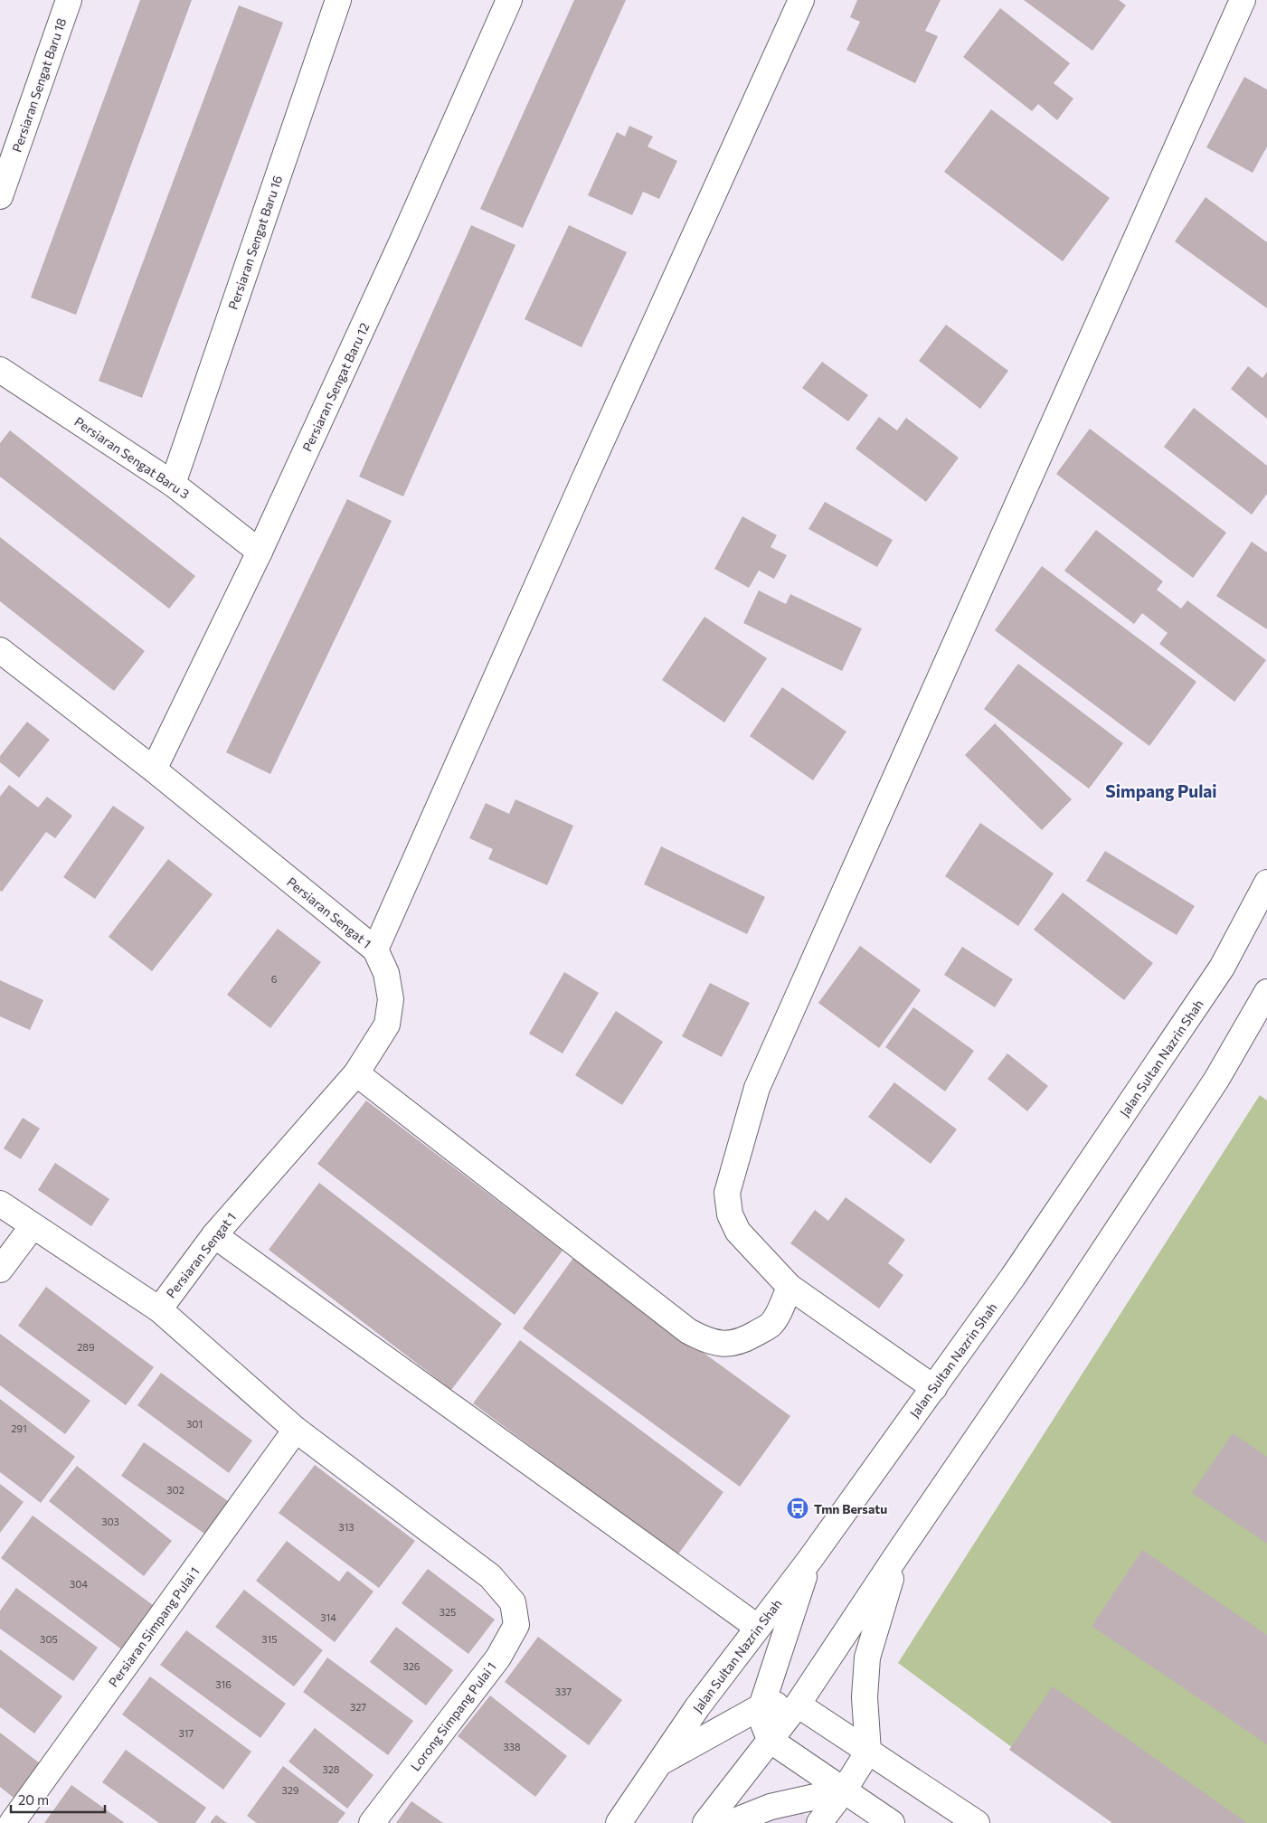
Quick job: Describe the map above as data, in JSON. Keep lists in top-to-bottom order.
{
  "streets": {
    "main road": [
      "Persiaran Sengat Baru 18",
      "Persiaran Sengat Baru 16",
      "Persiaran Sengat Baru 12",
      "Persiaran Sengat Baru 3",
      "Persiaran Sengat 1",
      "Jalan Sultan Nazrin Shah",
      "Persiaran Simpang Pulai 1",
      "Lorong Simpang Pulai 1"
    ]
  },
  "crossings": [
    ["Persiaran Sengat Baru 16", "Persiaran Sengat Baru 3"],
    ["Persiaran Sengat Baru 12", "Persiaran Sengat Baru 3"],
    ["Persiaran Sengat Baru 12", "Persiaran Sengat 1"],
    ["Persiaran Simpang Pulai 1", "Lorong Simpang Pulai 1"]
  ],
  "districts": ["Simpang Pulai"],
  "places": {
    "bus stop": ["Tmn Bersatu"]
  },
  "house_numbers": [
    "6",
    "289",
    "301",
    "291",
    "302",
    "303",
    "313",
    "304",
    "325",
    "314",
    "305",
    "315",
    "326",
    "316",
    "337",
    "327",
    "317",
    "338",
    "328",
    "329"
  ],
  "scale_bar": "20 m"
}
